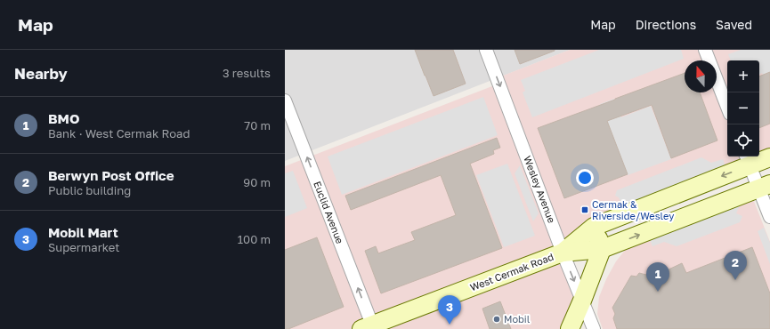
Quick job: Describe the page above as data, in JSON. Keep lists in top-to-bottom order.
{
  "streets": {
    "main road": ["West Cermak Road"],
    "street": ["Wesley Avenue", "Euclid Avenue"]
  },
  "crossings": [
    ["Wesley Avenue", "West Cermak Road"],
    ["Euclid Avenue", "West Cermak Road"]
  ],
  "one_way": ["Wesley Avenue", "Euclid Avenue"],
  "places": {
    "transit": ["Cermak & Riverside/Wesley"],
    "other": ["Mobil"]
  },
  "north": "top",
  "page": {
    "header": "Map",
    "nav": ["Map", "Directions", "Saved"],
    "heading": ["Nearby", "3 results"],
    "map_buttons": ["+", "−"],
    "list": [
      {
        "mark": "1",
        "name": "BMO",
        "note": "Bank · West Cermak Road",
        "value": "70 m"
      },
      {
        "mark": "2",
        "name": "Berwyn Post Office",
        "note": "Public building",
        "value": "90 m"
      },
      {
        "mark": "3",
        "name": "Mobil Mart",
        "note": "Supermarket",
        "value": "100 m"
      }
    ],
    "pins": ["2", "1", "3"]
  }
}
